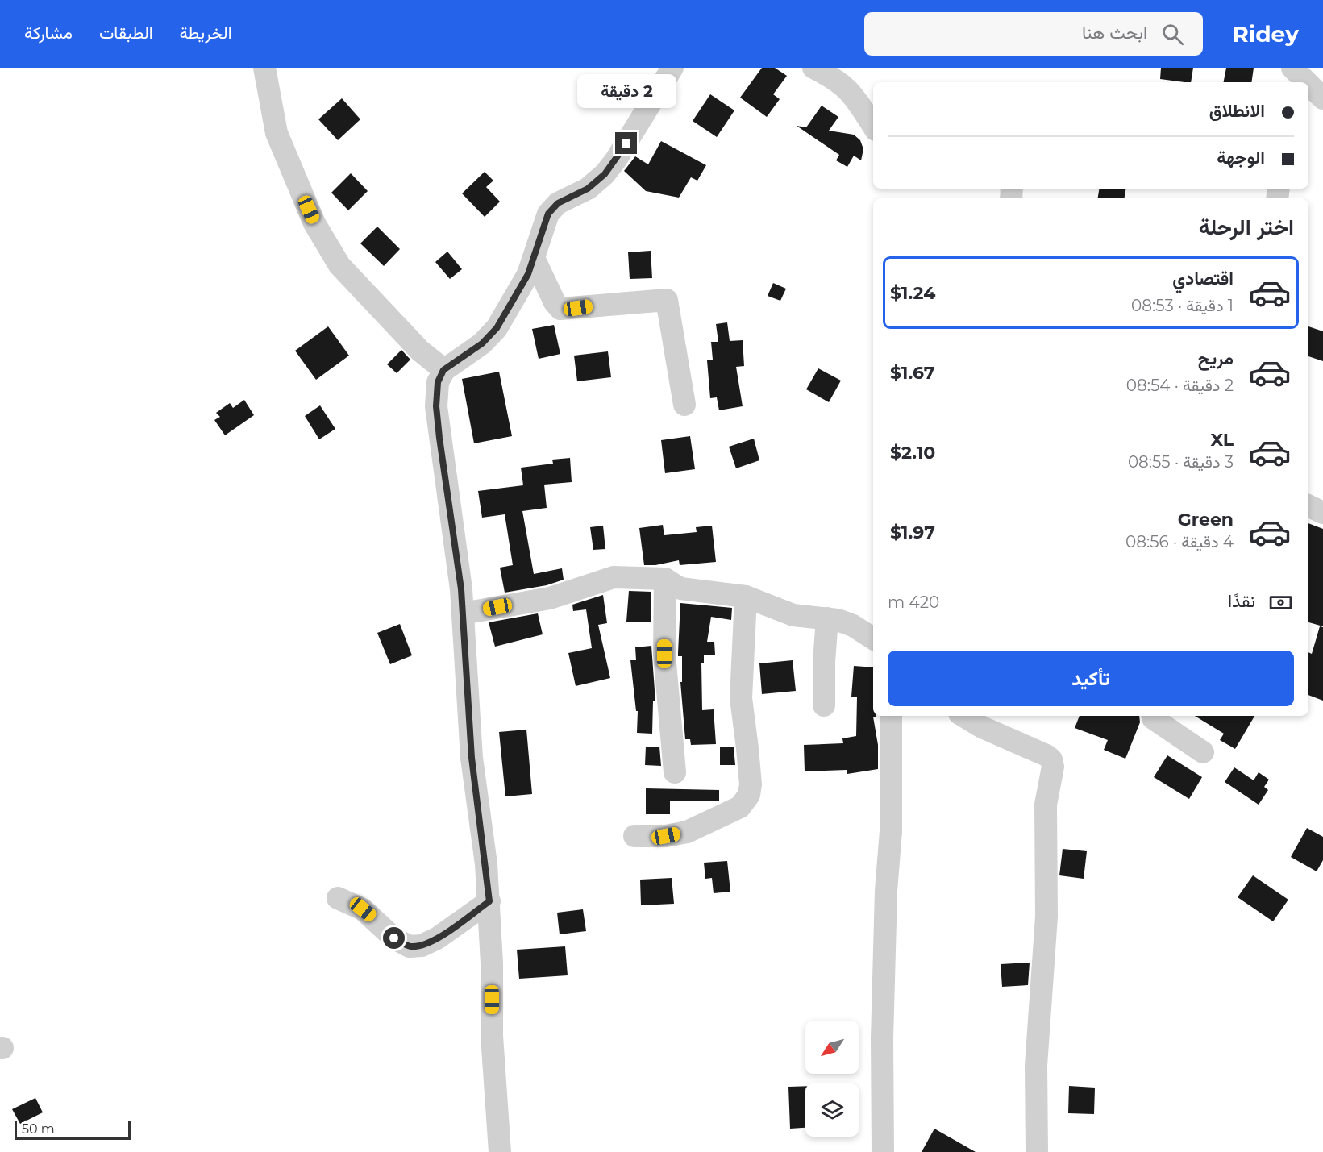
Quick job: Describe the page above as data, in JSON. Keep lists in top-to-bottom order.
{
  "scale_bar": "50 m",
  "north": "bottom left",
  "page": {
    "header": "Ridey",
    "search": "ابحث هنا",
    "nav": ["الخريطة", "الطبقات", "مشاركة"],
    "bubble": "2 دقيقة",
    "banner": ["الانطلاق", "الوجهة"],
    "heading": "اختر الرحلة",
    "list": [
      {
        "name": "اقتصادي",
        "note": "1 دقيقة · 08:53",
        "value": "$1.24"
      },
      {
        "name": "مريح",
        "note": "2 دقيقة · 08:54",
        "value": "$1.67"
      },
      {
        "name": "XL",
        "note": "3 دقيقة · 08:55",
        "value": "$2.10"
      },
      {
        "name": "Green",
        "note": "4 دقيقة · 08:56",
        "value": "$1.97"
      }
    ],
    "pay": ["نقدًا", "420 m"],
    "buttons": "تأكيد",
    "scale": "50 m"
  }
}
